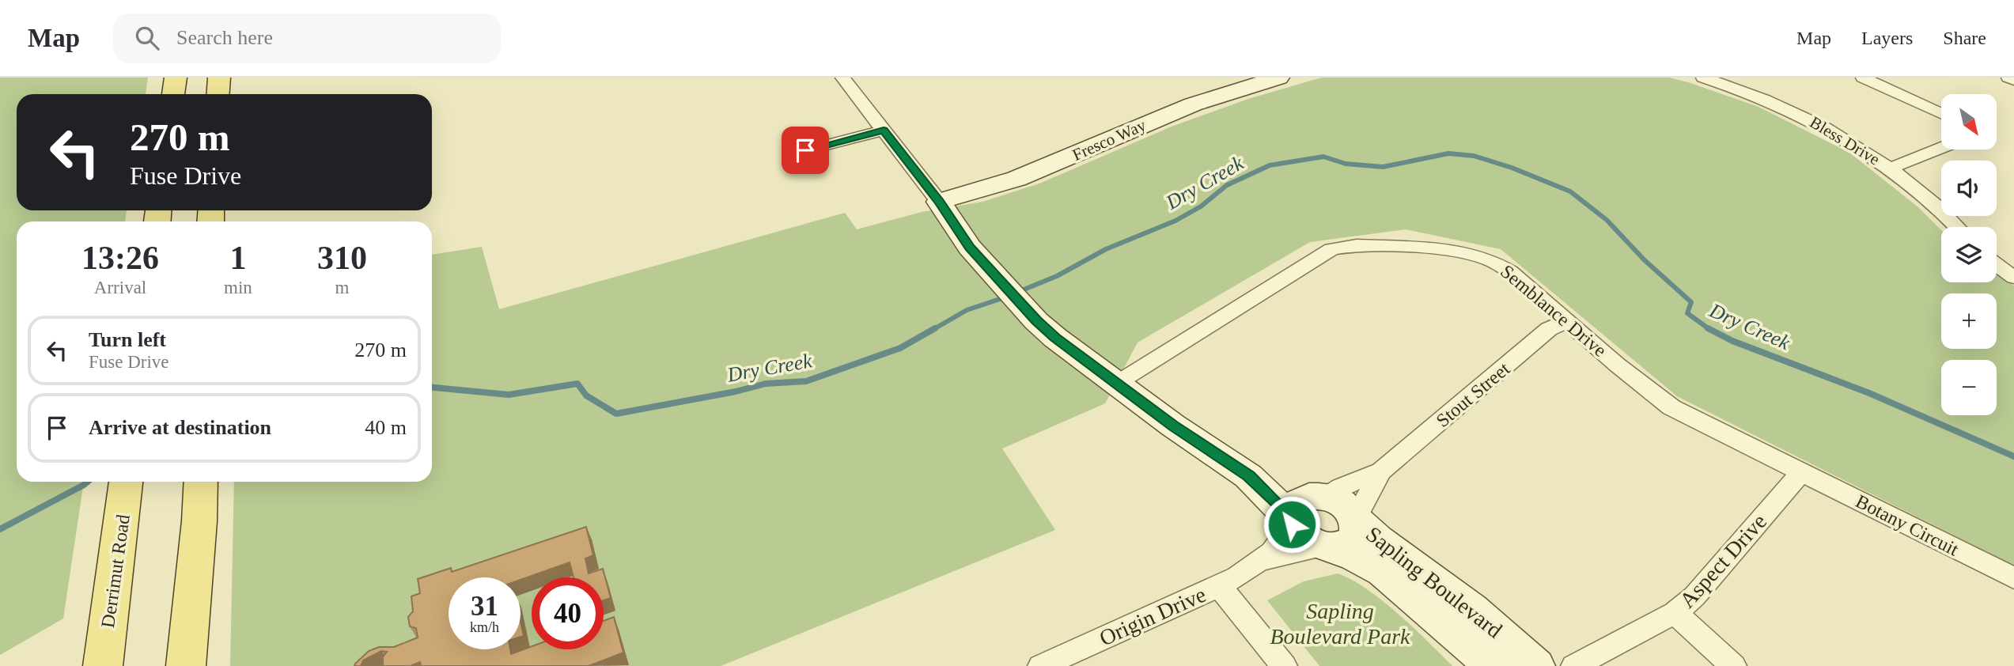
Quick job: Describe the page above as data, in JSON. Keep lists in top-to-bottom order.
{
  "streets": {
    "main road": ["Derrimut Road"],
    "street": [
      "Fresco Way",
      "Bless Drive",
      "Semblance Drive",
      "Stout Street",
      "Botany Circuit",
      "Aspect Drive",
      "Sapling Boulevard",
      "Origin Drive"
    ]
  },
  "crossings": [
    ["Semblance Drive", "Stout Street"],
    ["Semblance Drive", "Botany Circuit"],
    ["Semblance Drive", "Aspect Drive"],
    ["Stout Street", "Sapling Boulevard"],
    ["Stout Street", "Origin Drive"],
    ["Botany Circuit", "Aspect Drive"],
    ["Sapling Boulevard", "Origin Drive"]
  ],
  "water": ["Dry Creek"],
  "parks": ["Sapling Boulevard Park"],
  "north": "bottom right",
  "page": {
    "header": "Map",
    "search": "Search here",
    "nav": ["Map", "Layers", "Share"],
    "map_buttons": ["+", "−"],
    "turn": ["270 m", "Fuse Drive"],
    "eta": [
      "13:26",
      "Arrival",
      "1",
      "min",
      "310",
      "m"
    ],
    "list": [
      {
        "name": "Turn left",
        "note": "Fuse Drive",
        "value": "270 m"
      },
      {
        "name": "Arrive at destination",
        "value": "40 m"
      }
    ],
    "speed": "31 km/h",
    "limit": "40"
  }
}
